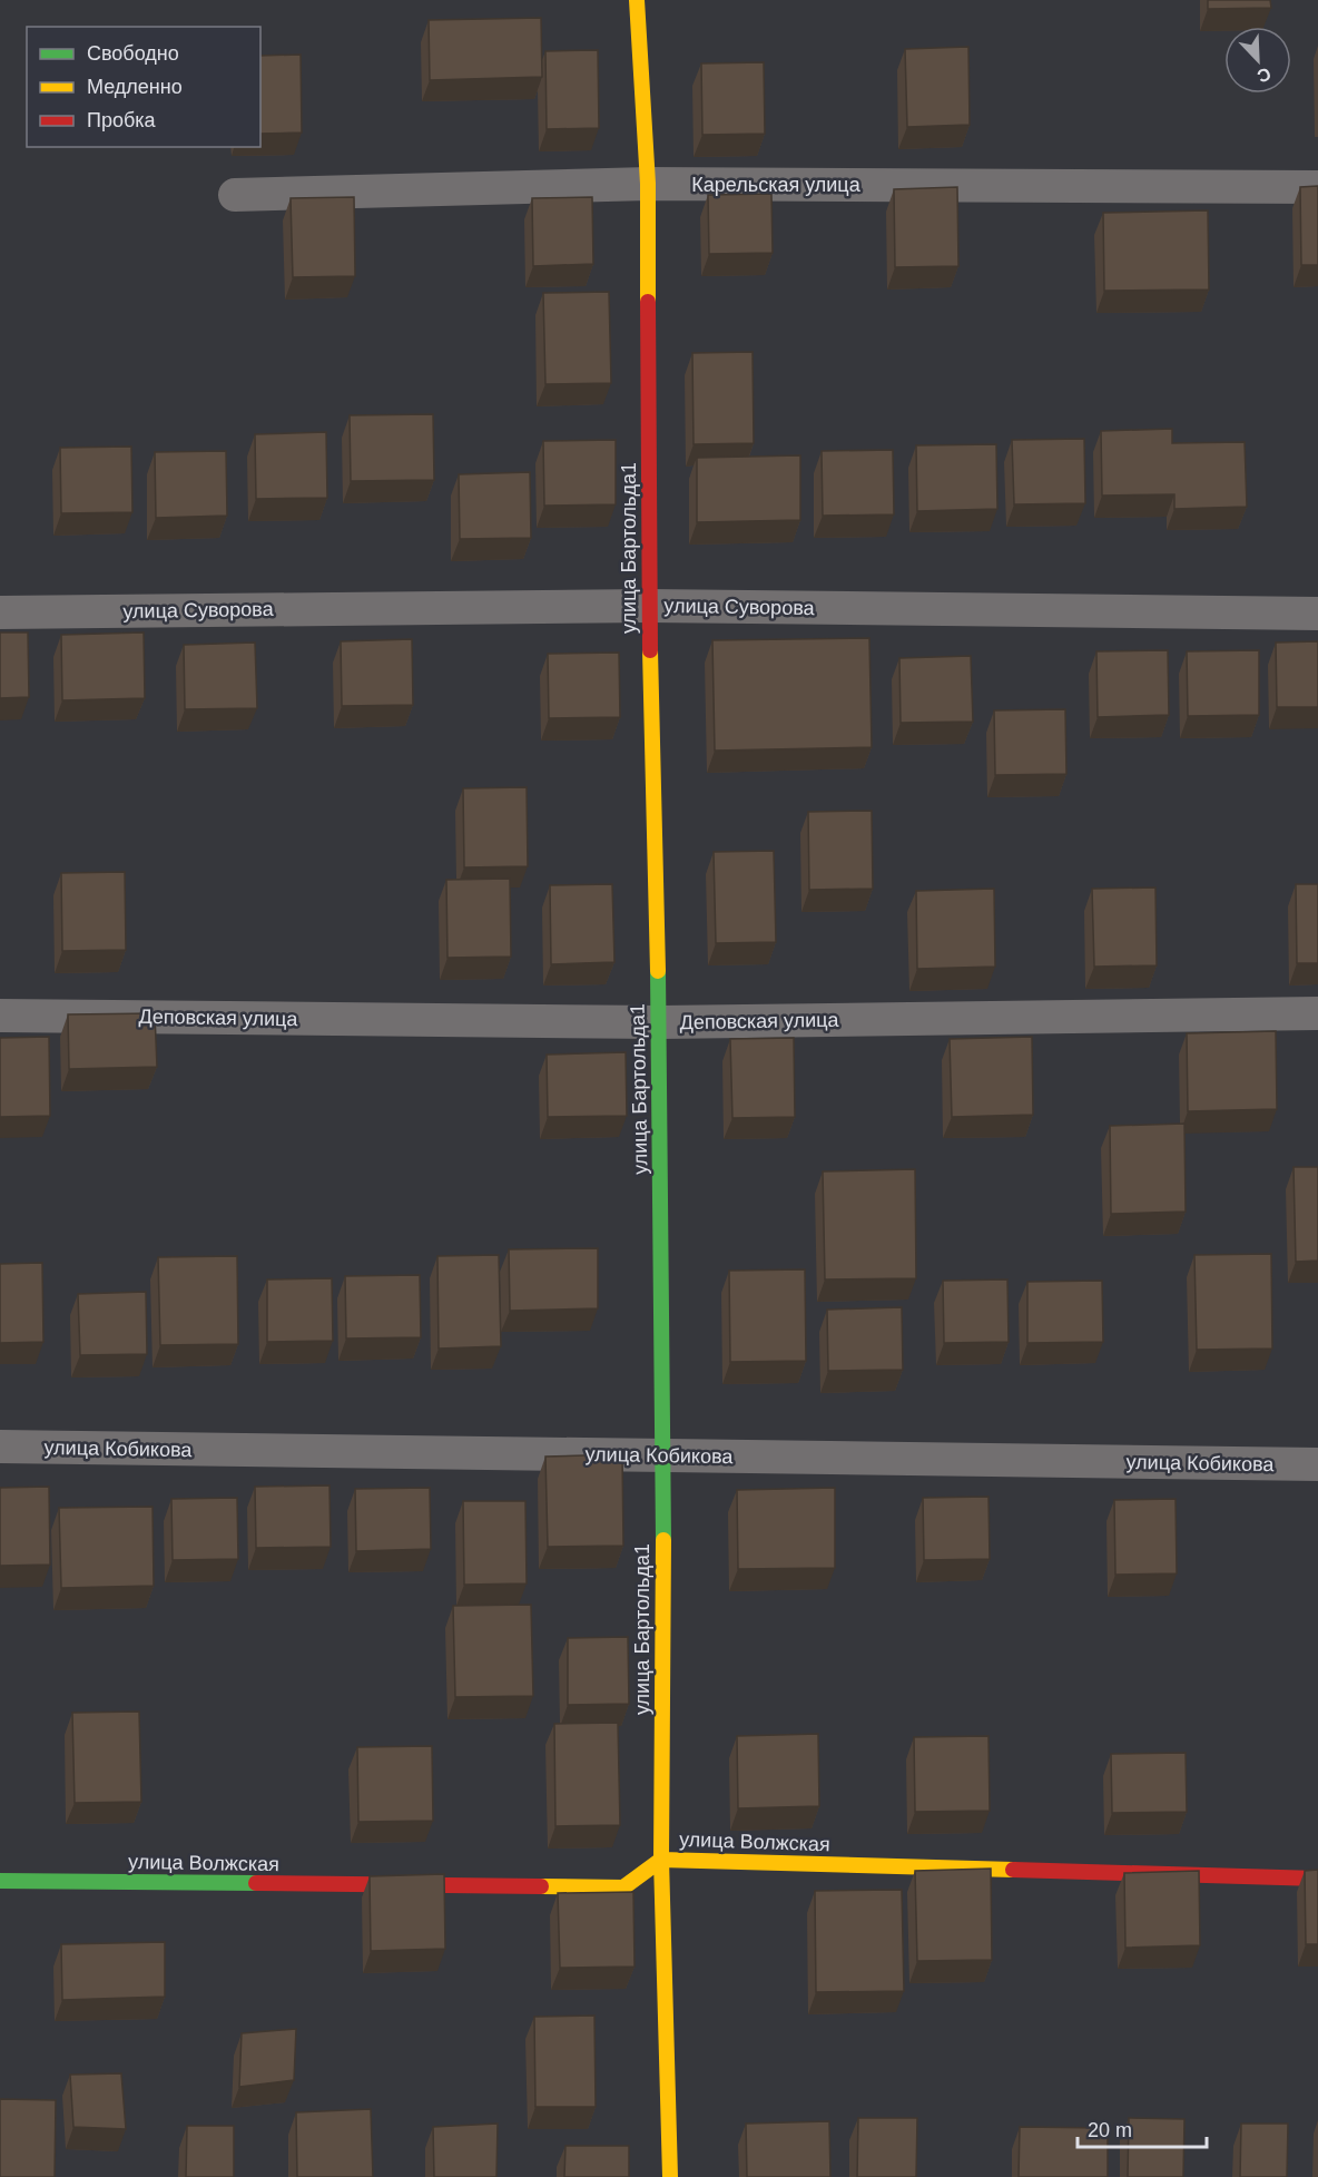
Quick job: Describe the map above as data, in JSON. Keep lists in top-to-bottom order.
{
  "streets": {
    "street": [
      "Карельская улица",
      "улица Бартольда1",
      "улица Суворова",
      "Деповская улица",
      "улица Кобикова",
      "улица Волжская"
    ]
  },
  "crossings": [
    ["Карельская улица", "улица Бартольда1"],
    ["улица Бартольда1", "улица Суворова"],
    ["улица Бартольда1", "Деповская улица"],
    ["улица Бартольда1", "улица Кобикова"],
    ["улица Бартольда1", "улица Волжская"]
  ],
  "legend": ["Свободно", "Медленно", "Пробка"],
  "scale_bar": "20 m",
  "north": "bottom right"
}
